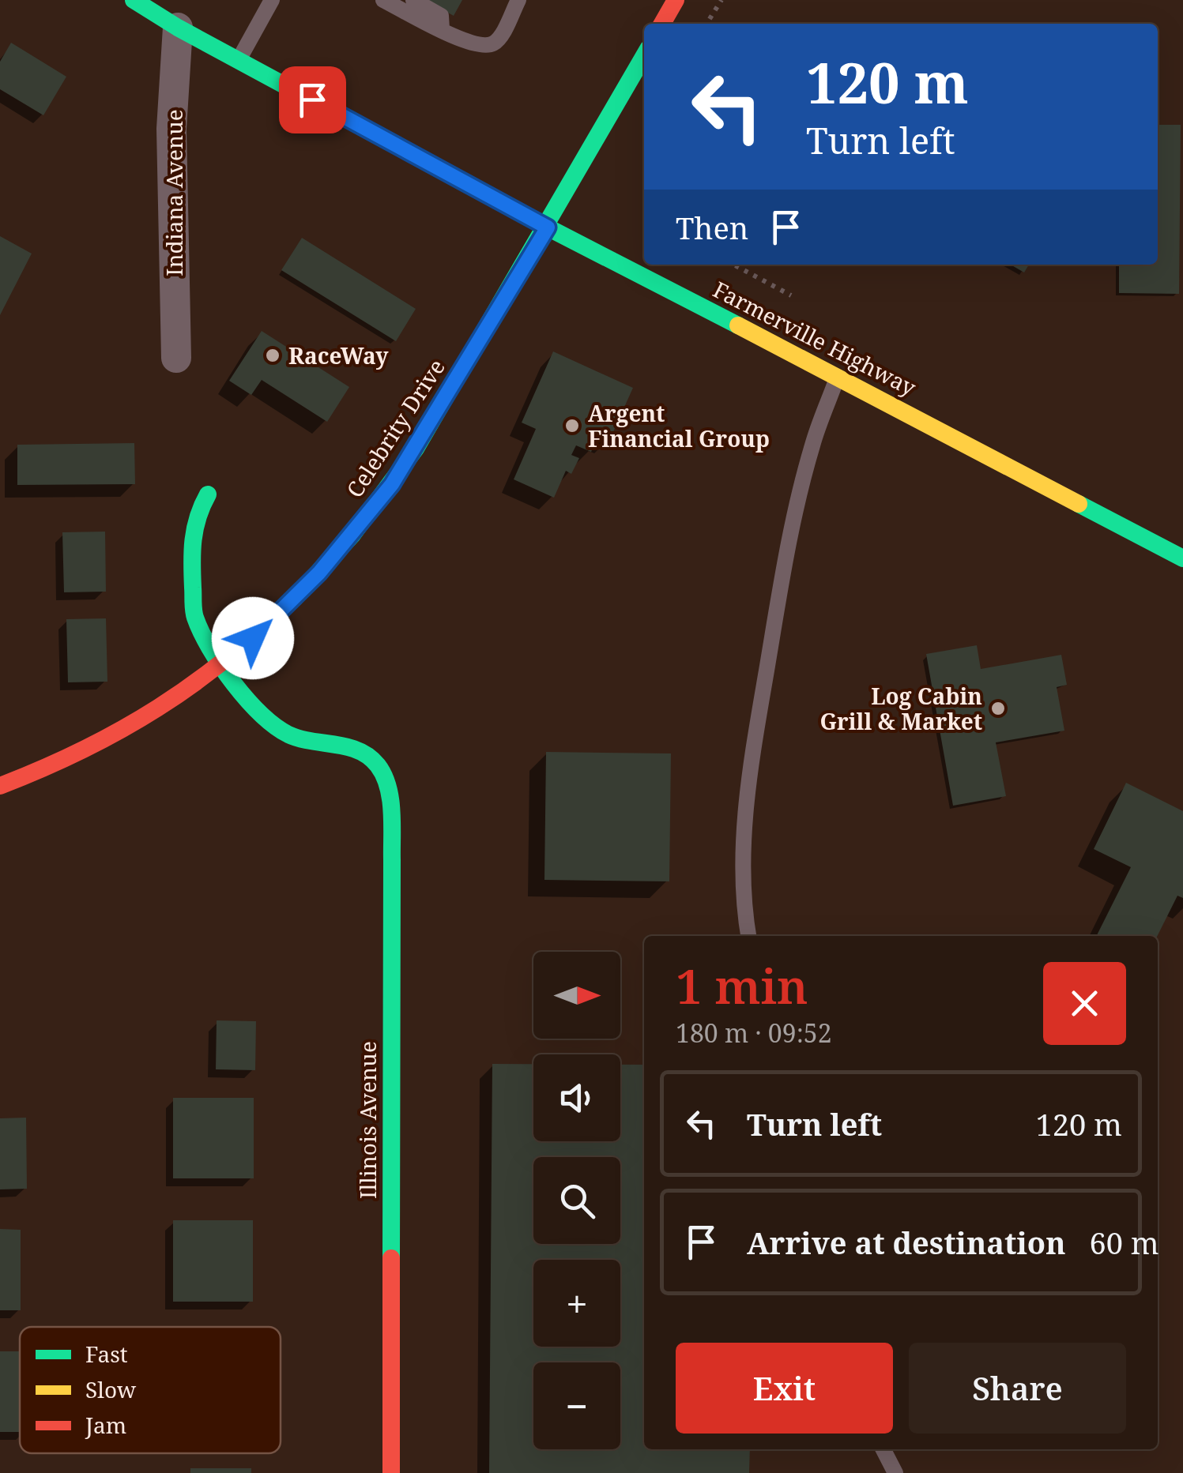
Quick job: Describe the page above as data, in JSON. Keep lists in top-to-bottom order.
{
  "streets": {
    "street": [
      "Indiana Avenue",
      "Farmerville Highway",
      "Celebrity Drive",
      "Illinois Avenue"
    ]
  },
  "crossings": [
    ["Indiana Avenue", "Farmerville Highway"],
    ["Farmerville Highway", "Celebrity Drive"],
    ["Celebrity Drive", "Illinois Avenue"]
  ],
  "places": ["RaceWay", "Argent Financial Group", "Log Cabin Grill & Market"],
  "legend": ["Fast", "Slow", "Jam"],
  "north": "right",
  "page": {
    "turn": ["120 m", "Turn left"],
    "then": "Then",
    "heading": ["1 min", "180 m · 09:52"],
    "map_buttons": ["+", "−"],
    "list": [
      {
        "name": "Turn left",
        "value": "120 m"
      },
      {
        "name": "Arrive at destination",
        "value": "60 m"
      }
    ],
    "buttons": ["Exit", "Share"]
  }
}
